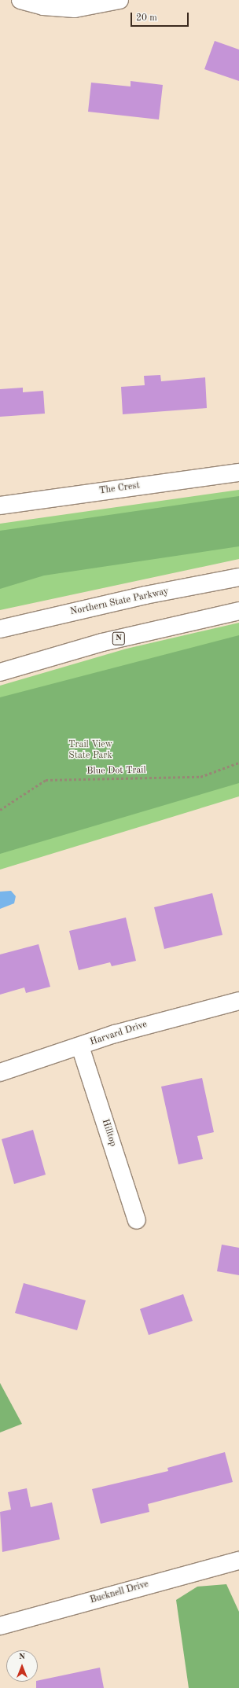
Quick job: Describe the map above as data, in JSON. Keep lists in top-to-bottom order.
{
  "streets": {
    "main road": [
      "The Crest",
      "Northern State Parkway",
      "N",
      "Harvard Drive",
      "Hilltop",
      "Bucknell Drive"
    ],
    "path": ["Blue Dot Trail"]
  },
  "crossings": [
    ["Harvard Drive", "Hilltop"]
  ],
  "parks": ["Trail View State Park"],
  "scale_bar": "20 m",
  "north": "top"
}
